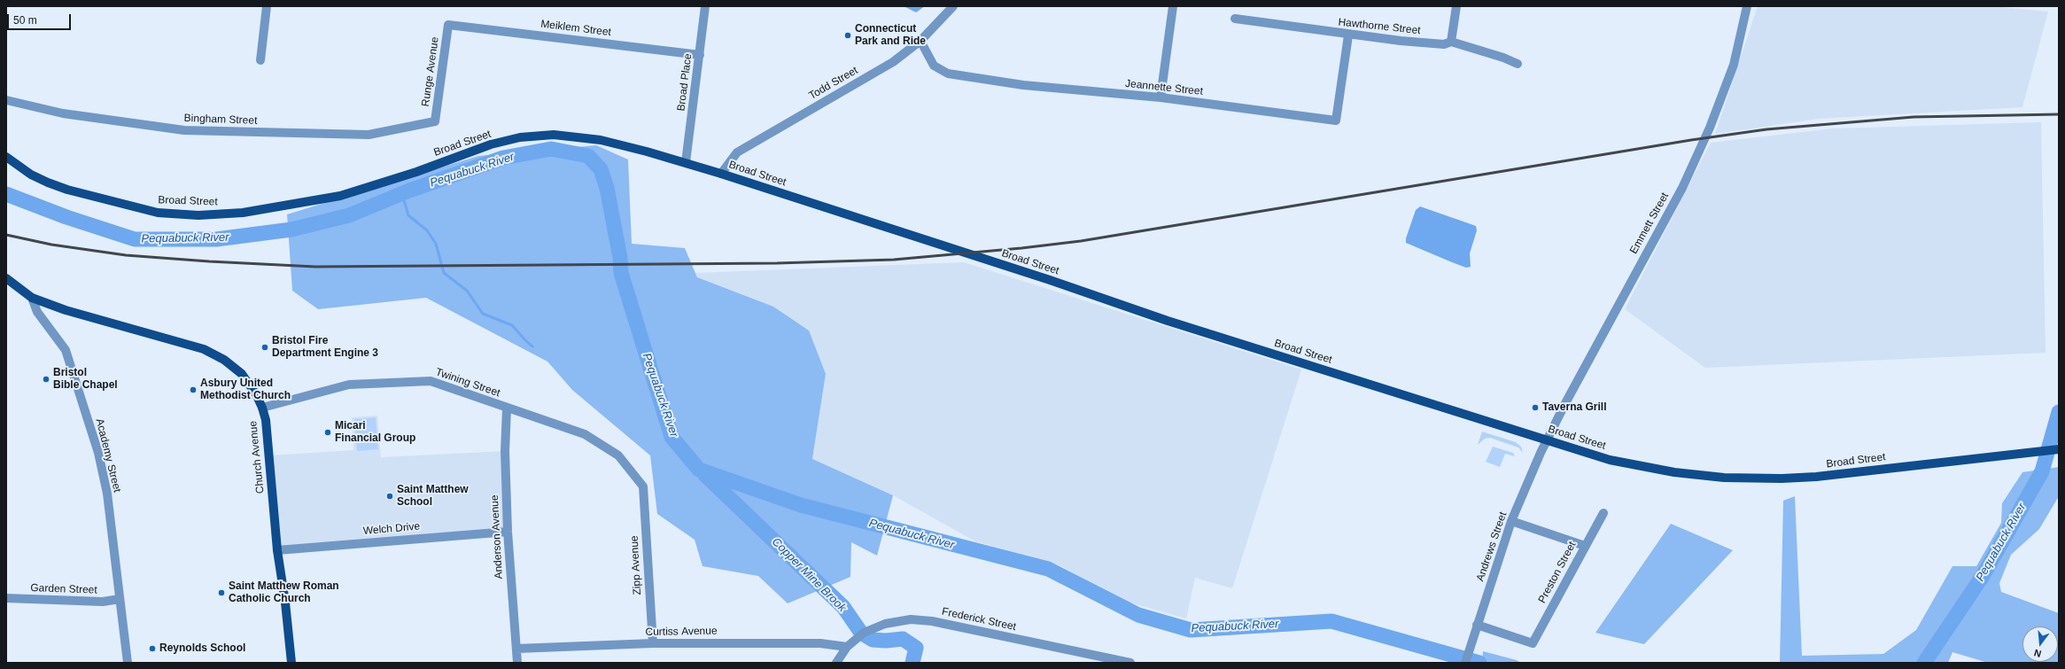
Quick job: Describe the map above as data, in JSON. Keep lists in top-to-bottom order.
{
  "streets": {
    "main road": ["Broad Street", "Academy Street", "Church Avenue"],
    "street": [
      "Hawthorne Street",
      "Meiklem Street",
      "Runge Avenue",
      "Broad Place",
      "Todd Street",
      "Jeannette Street",
      "Bingham Street",
      "Emmett Street",
      "Twining Street",
      "Welch Drive",
      "Anderson Avenue",
      "Andrews Street",
      "Zipp Avenue",
      "Preston Street",
      "Garden Street",
      "Frederick Street",
      "Curtiss Avenue"
    ]
  },
  "crossings": [
    ["Hawthorne Street", "Jeannette Street"],
    ["Meiklem Street", "Runge Avenue"],
    ["Meiklem Street", "Broad Place"],
    ["Runge Avenue", "Bingham Street"],
    ["Broad Place", "Broad Street"],
    ["Todd Street", "Jeannette Street"],
    ["Todd Street", "Broad Street"],
    ["Broad Street", "Emmett Street"],
    ["Broad Street", "Andrews Street"],
    ["Emmett Street", "Andrews Street"],
    ["Twining Street", "Church Avenue"],
    ["Twining Street", "Anderson Avenue"],
    ["Twining Street", "Zipp Avenue"],
    ["Academy Street", "Church Avenue"],
    ["Academy Street", "Garden Street"],
    ["Church Avenue", "Welch Drive"],
    ["Welch Drive", "Anderson Avenue"],
    ["Anderson Avenue", "Curtiss Avenue"],
    ["Andrews Street", "Preston Street"],
    ["Zipp Avenue", "Curtiss Avenue"],
    ["Frederick Street", "Curtiss Avenue"]
  ],
  "water": ["Pequabuck River", "Copper Mine Brook"],
  "places": [
    "Connecticut Park and Ride",
    "Bristol Fire Department Engine 3",
    "Bristol Bible Chapel",
    "Asbury United Methodist Church",
    "Taverna Grill",
    "Micari Financial Group",
    "Saint Matthew School",
    "Saint Matthew Roman Catholic Church",
    "Reynolds School"
  ],
  "scale_bar": "50 m",
  "north": "bottom"
}
